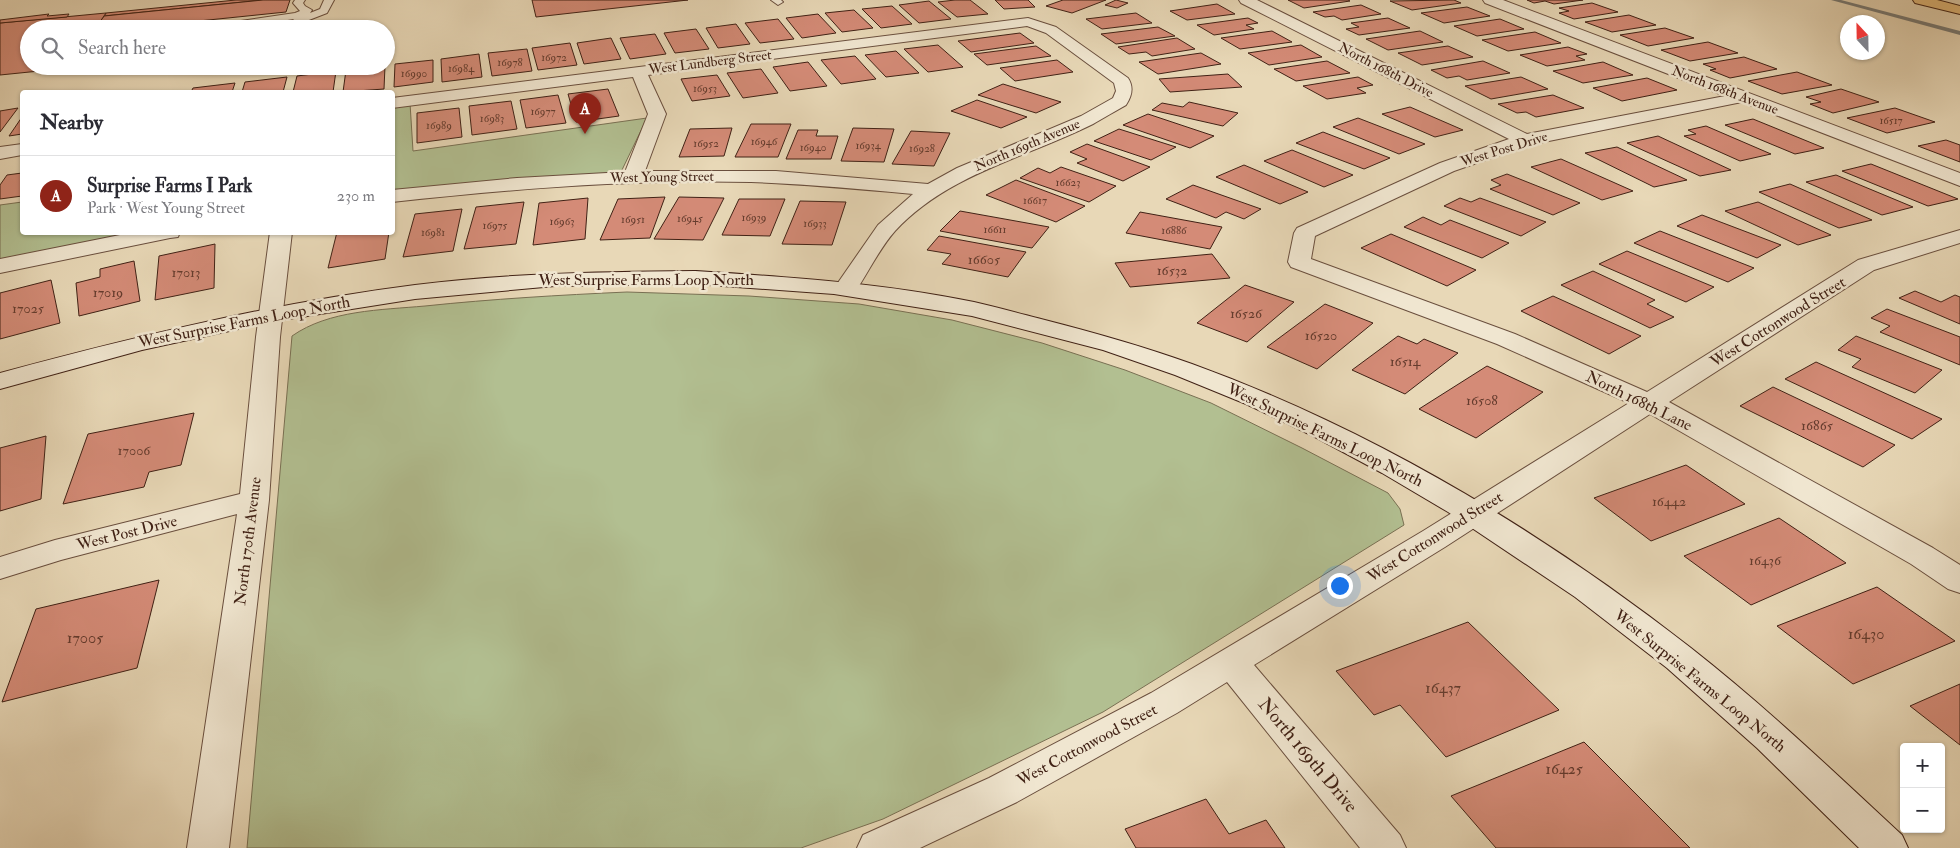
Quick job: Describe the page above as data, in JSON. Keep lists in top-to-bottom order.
{
  "streets": {
    "street": [
      "West Lundberg Street",
      "North 168th Drive",
      "North 168th Avenue",
      "North 169th Avenue",
      "West Post Drive",
      "West Young Street",
      "West Surprise Farms Loop North",
      "West Cottonwood Street",
      "North 168th Lane",
      "North 170th Avenue",
      "North 169th Drive"
    ]
  },
  "crossings": [
    ["West Lundberg Street", "North 169th Avenue"],
    ["North 168th Drive", "West Post Drive"],
    ["North 168th Avenue", "West Post Drive"],
    ["North 169th Avenue", "West Young Street"],
    ["North 169th Avenue", "West Surprise Farms Loop North"],
    ["West Post Drive", "North 168th Lane"],
    ["West Post Drive", "North 170th Avenue"],
    ["West Surprise Farms Loop North", "West Cottonwood Street"],
    ["West Surprise Farms Loop North", "North 170th Avenue"],
    ["West Cottonwood Street", "North 168th Lane"],
    ["West Cottonwood Street", "North 169th Drive"]
  ],
  "house_numbers": [
    "16972",
    "16978",
    "16984",
    "16990",
    "16953",
    "16977",
    "16983",
    "16517",
    "16989",
    "16946",
    "16952",
    "16934",
    "16940",
    "16928",
    "16623",
    "16617",
    "16939",
    "16945",
    "16951",
    "16963",
    "16933",
    "16975",
    "16611",
    "16886",
    "16981",
    "16605",
    "16532",
    "17013",
    "17019",
    "17025",
    "16526",
    "16520",
    "16514",
    "16508",
    "16865",
    "17006",
    "16442",
    "16436",
    "16430",
    "17005",
    "16437",
    "16425"
  ],
  "north": "top",
  "page": {
    "search": "Search here",
    "heading": "Nearby",
    "pins": "A",
    "list": [
      {
        "mark": "A",
        "name": "Surprise Farms I Park",
        "note": "Park · West Young Street",
        "value": "230 m"
      }
    ],
    "map_buttons": ["+", "−"]
  }
}
